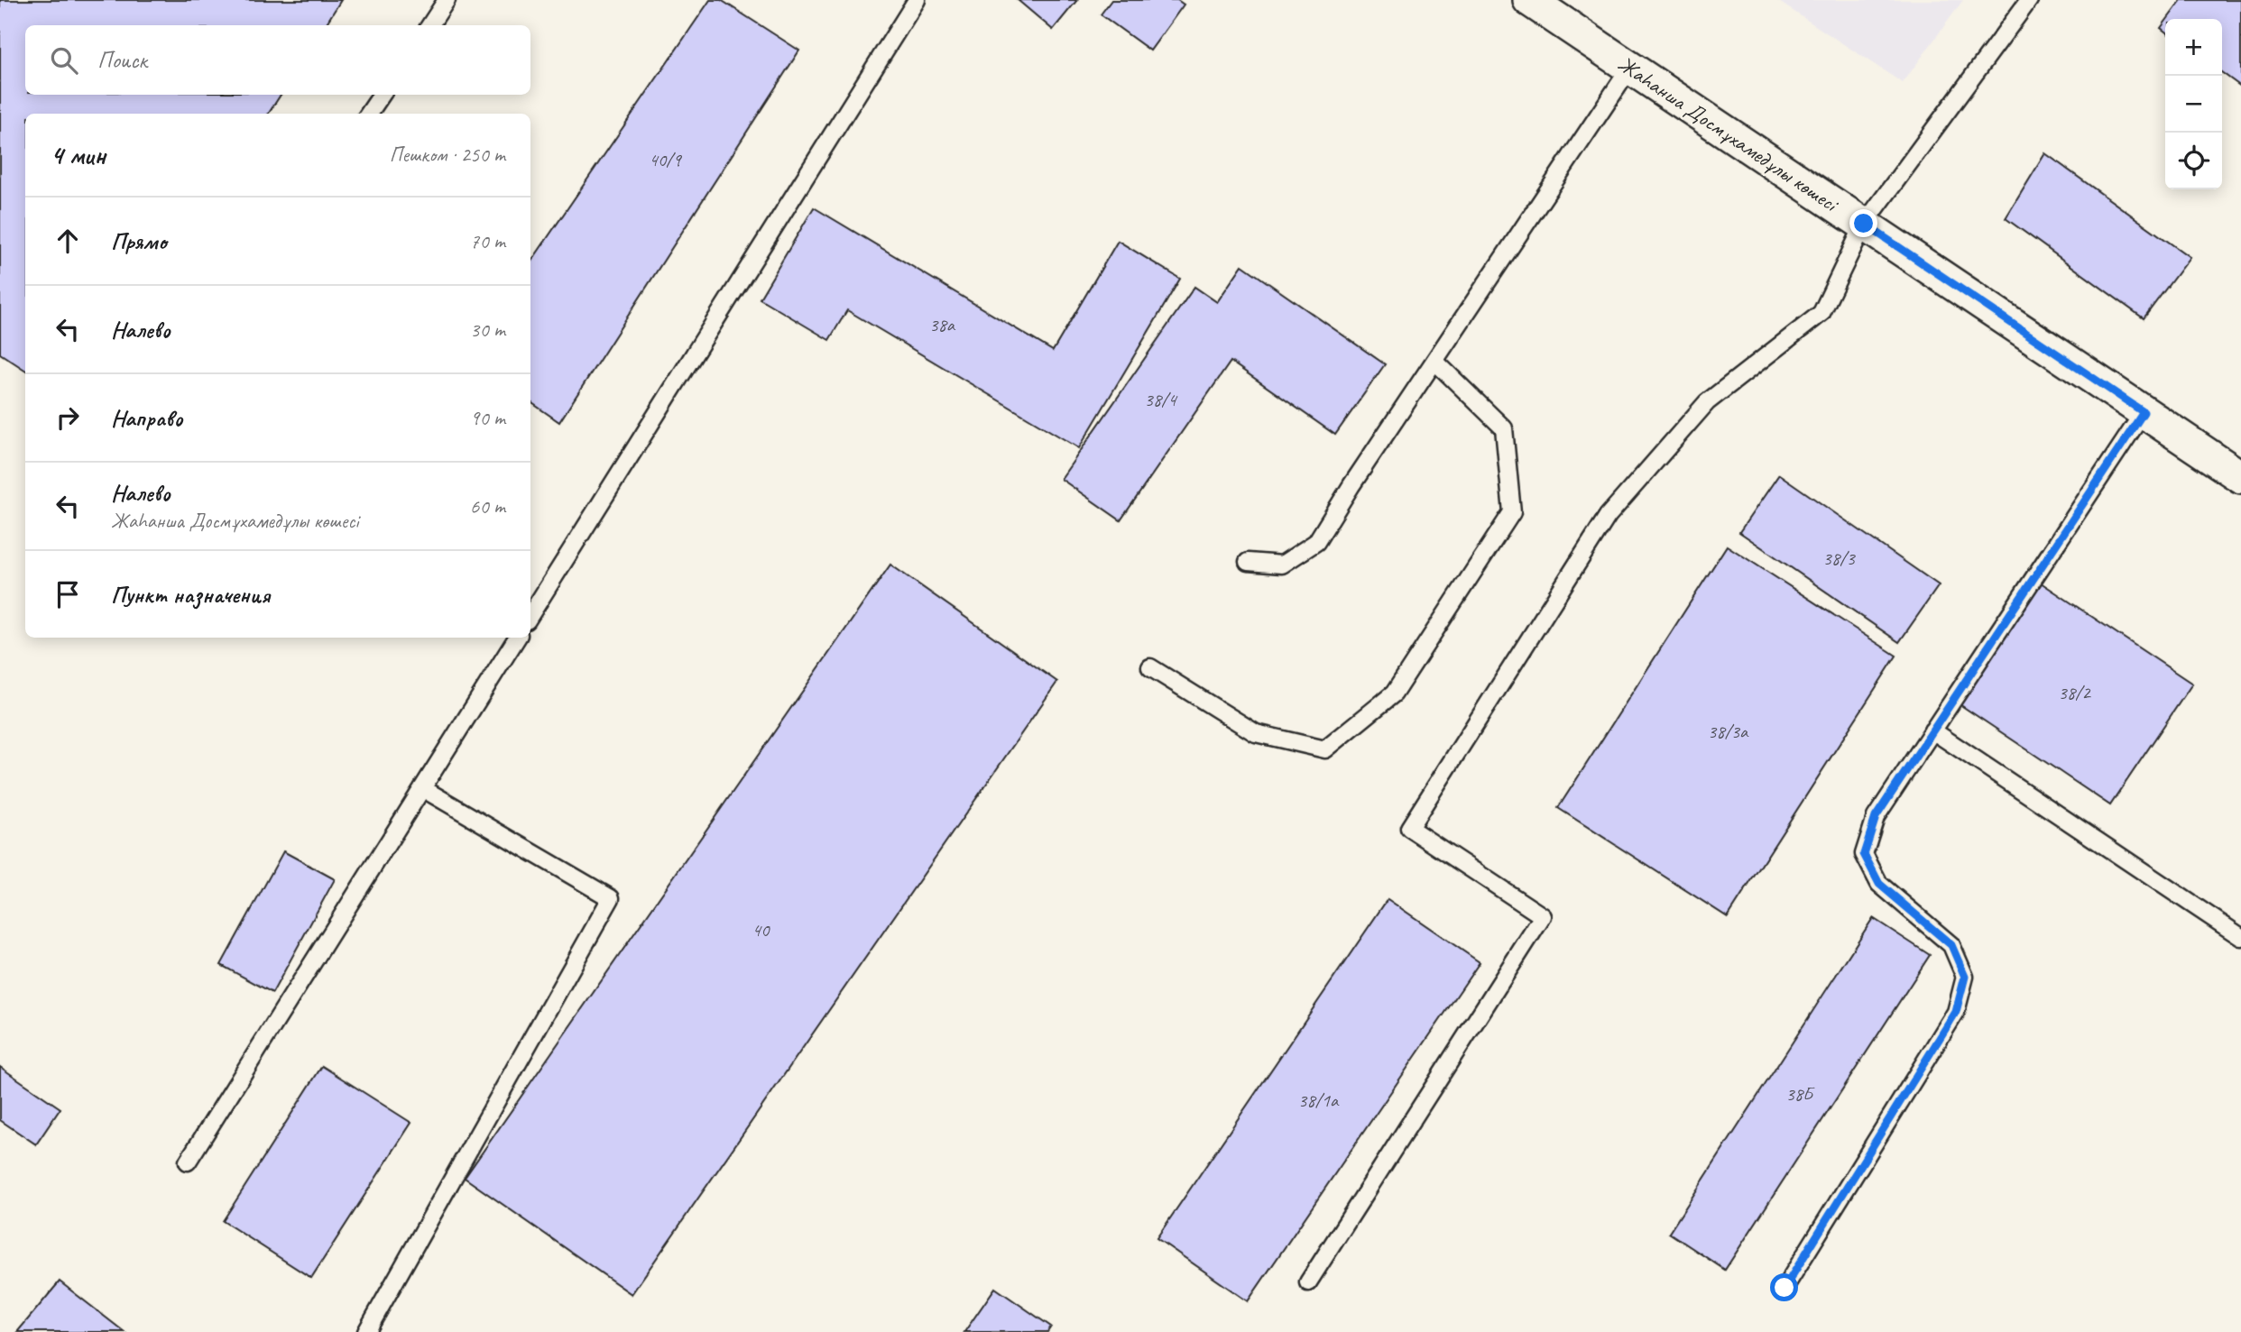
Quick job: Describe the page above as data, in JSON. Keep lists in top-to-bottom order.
{
  "streets": {
    "street": ["Жаһанша Досмұхамедұлы көшесі"]
  },
  "house_numbers": [
    "40/9",
    "38а",
    "38/4",
    "38/3",
    "38/2",
    "38/3а",
    "40",
    "38Б",
    "38/1а"
  ],
  "page": {
    "map_buttons": ["+", "−"],
    "search": "Поиск",
    "heading": ["4 мин", "Пешком · 250 m"],
    "list": [
      ["Прямо", "70 m"],
      ["Налево", "30 m"],
      ["Направо", "90 m"],
      ["Налево", "Жаһанша Досмұхамедұлы көшесі", "60 m"],
      "Пункт назначения"
    ]
  }
}
